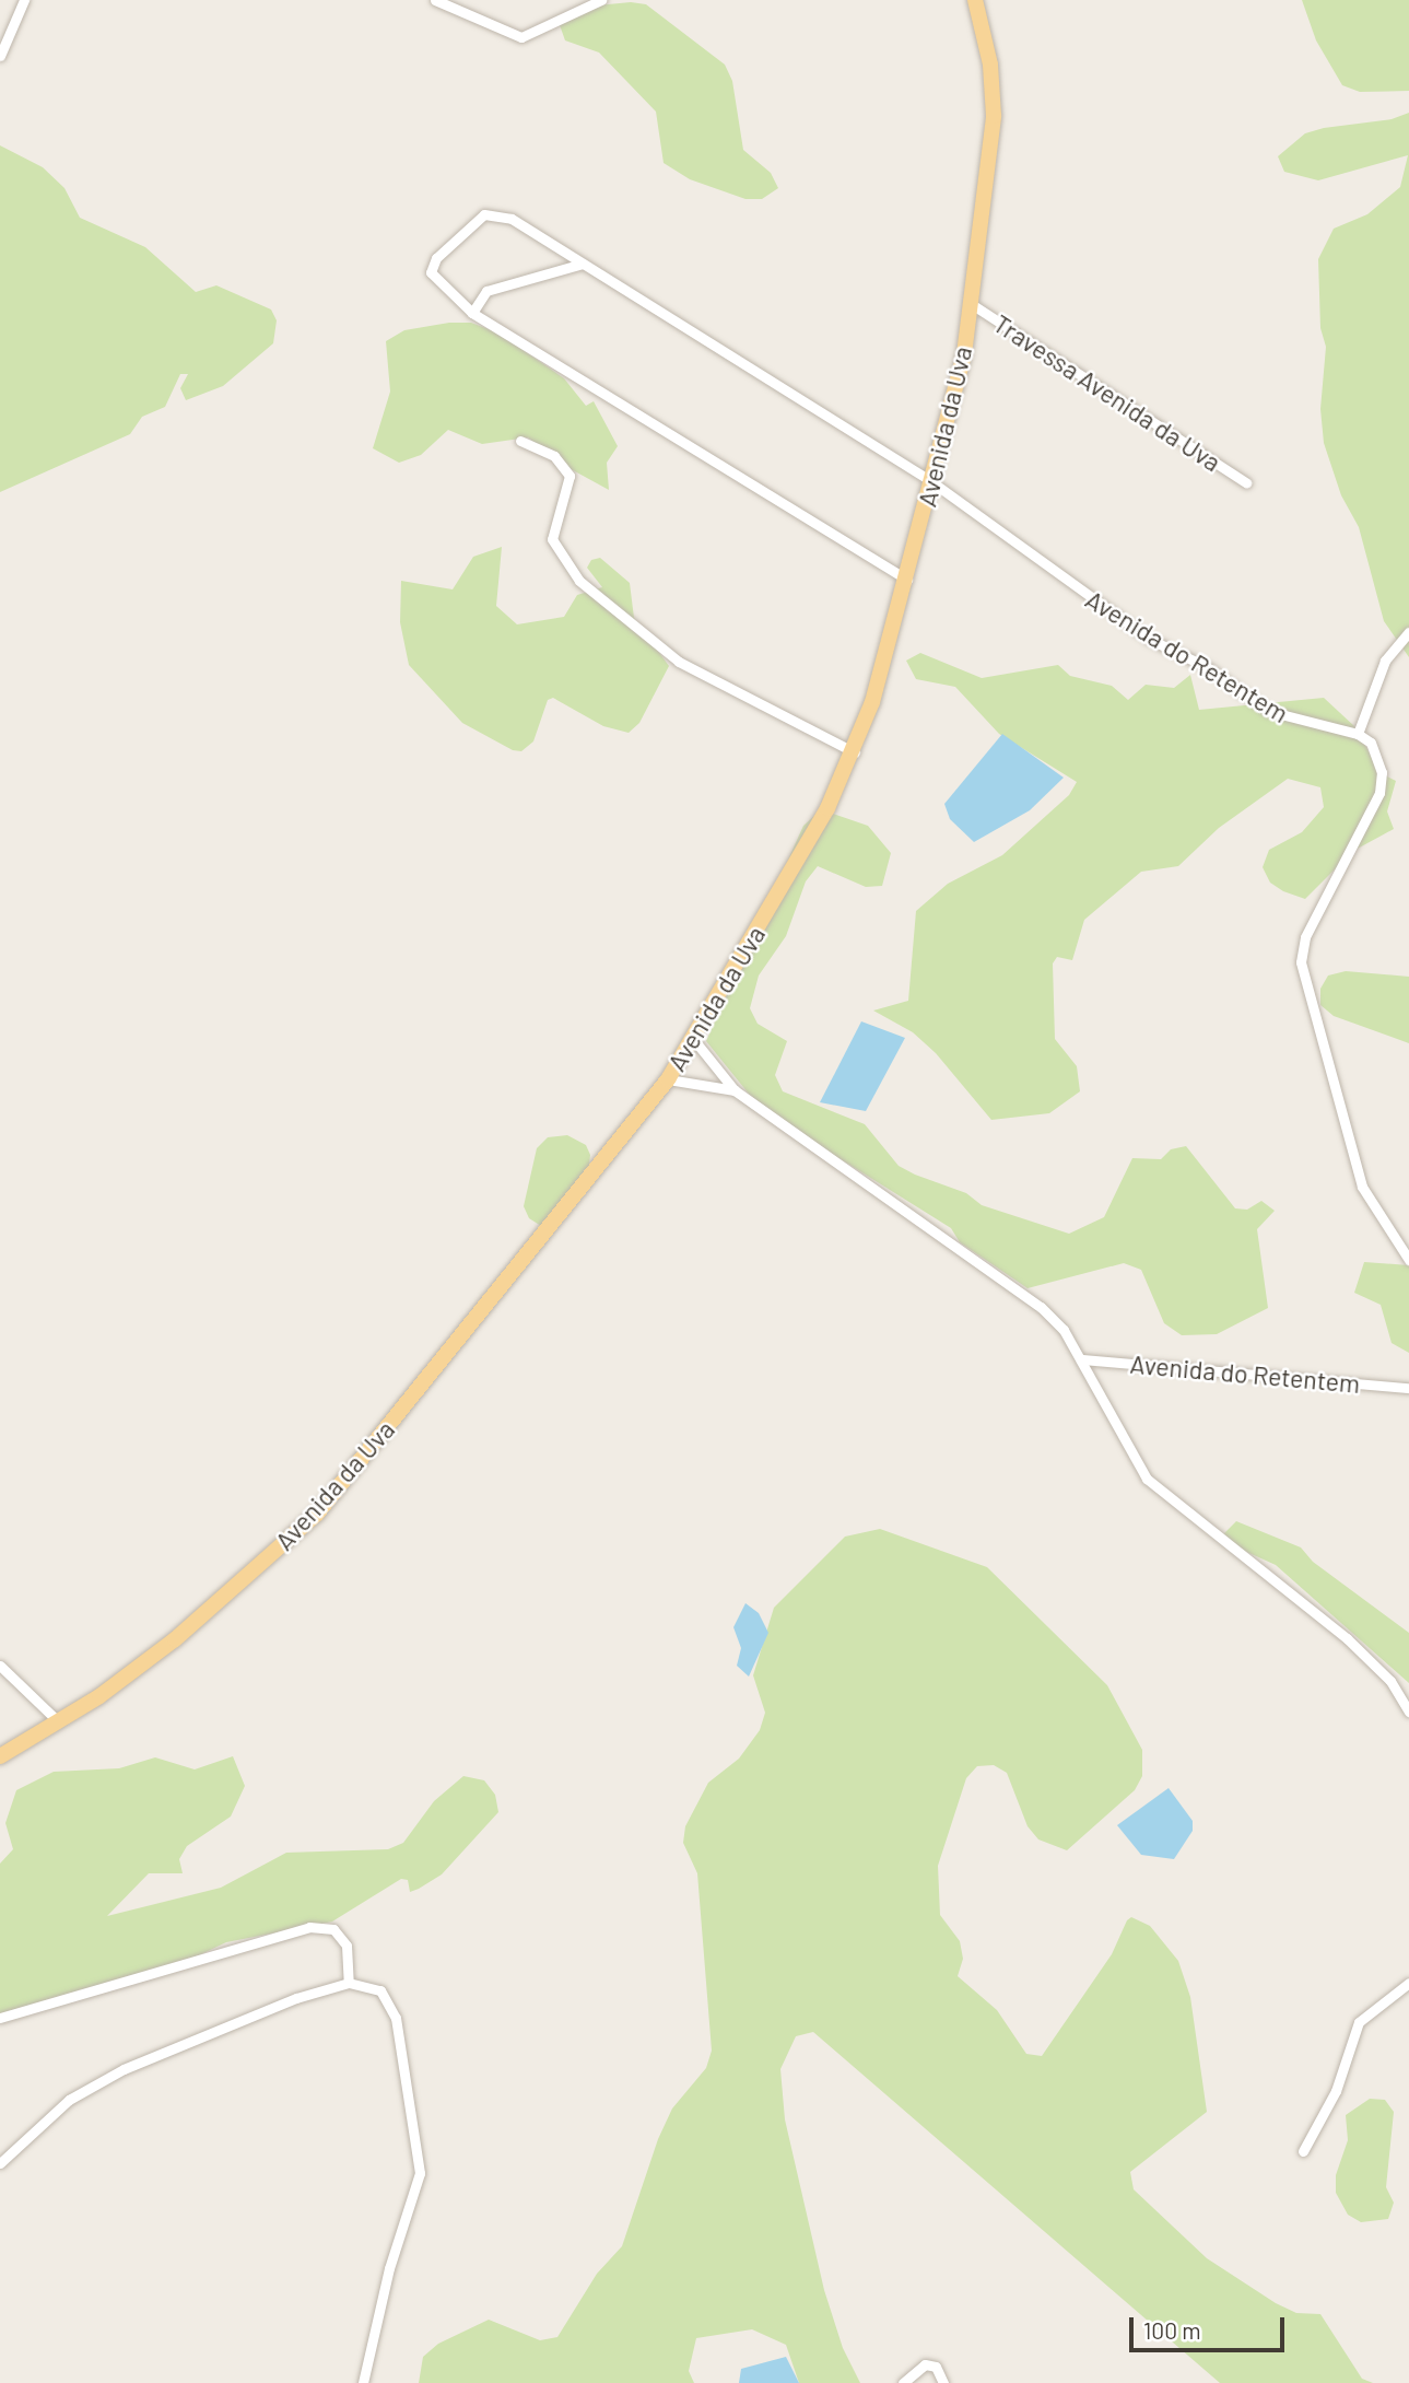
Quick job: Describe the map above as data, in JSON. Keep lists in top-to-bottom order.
{
  "streets": {
    "main road": ["Avenida da Uva"],
    "street": ["Travessa Avenida da Uva", "Avenida do Retentem"]
  },
  "crossings": [
    ["Travessa Avenida da Uva", "Avenida da Uva"],
    ["Avenida da Uva", "Avenida do Retentem"]
  ],
  "scale_bar": "100 m"
}
